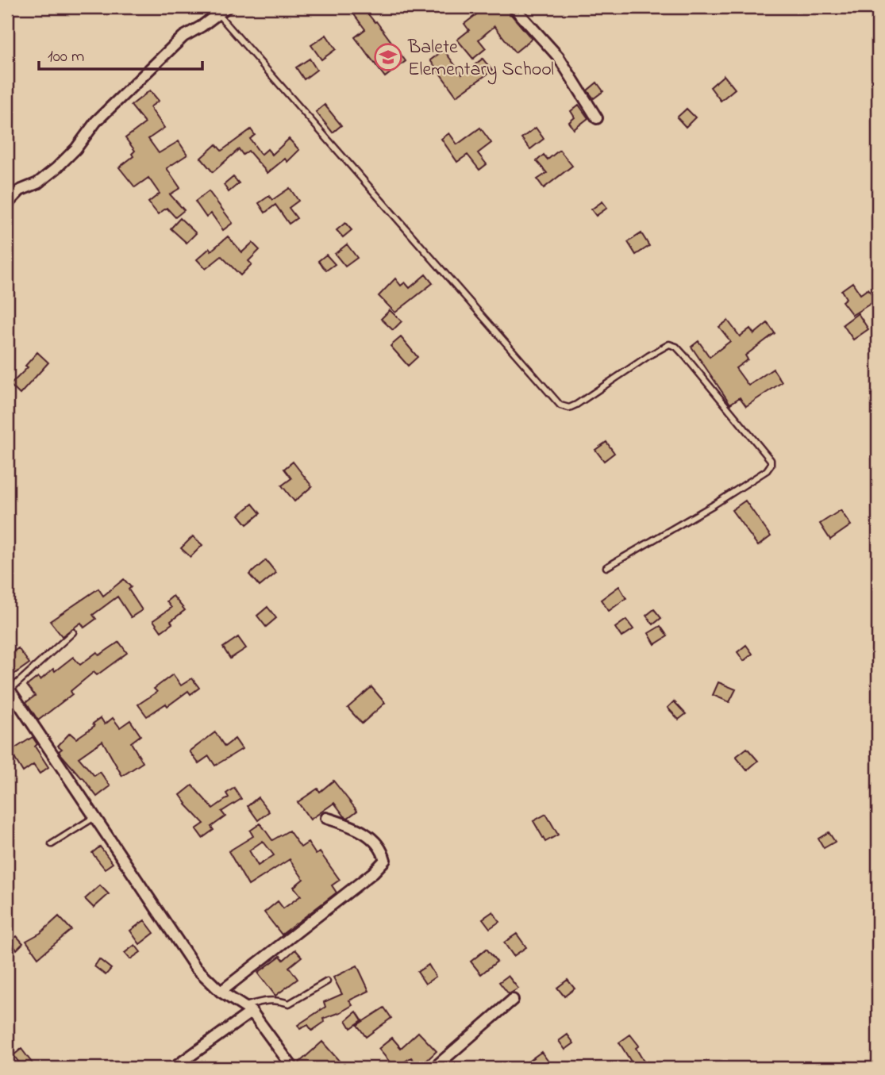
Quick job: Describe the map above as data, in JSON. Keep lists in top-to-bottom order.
{
  "places": {
    "school or university": ["Balete Elementary School"]
  },
  "scale_bar": "100 m"
}
